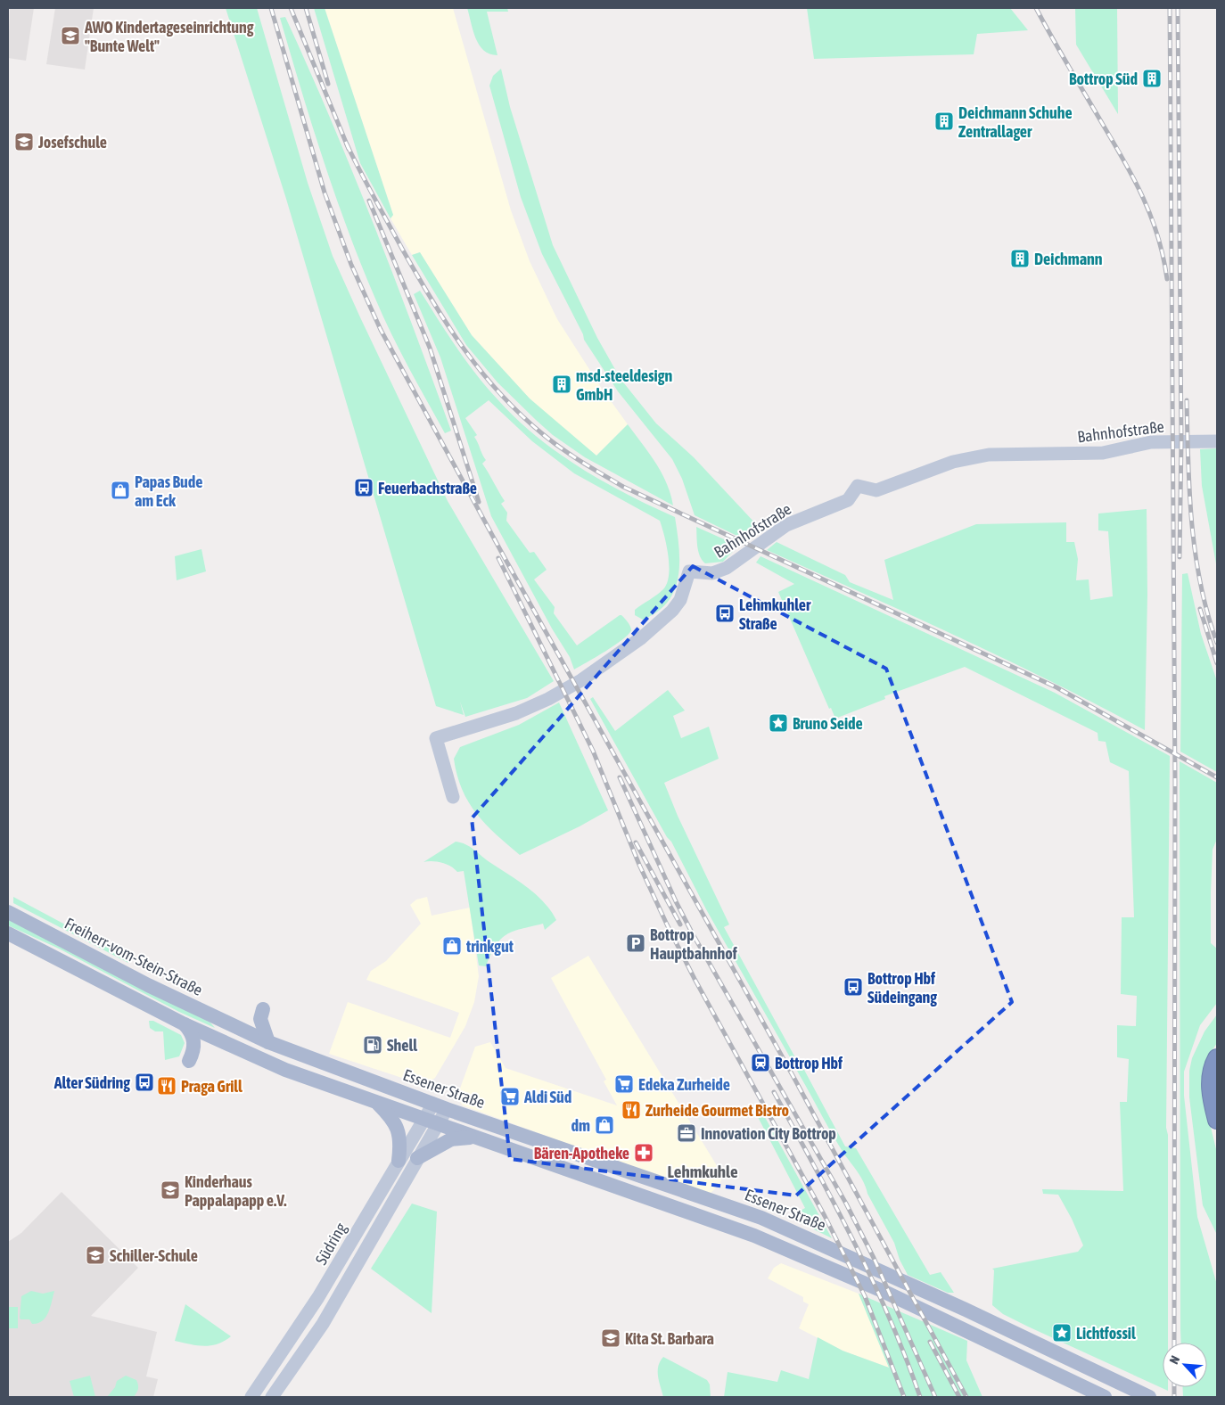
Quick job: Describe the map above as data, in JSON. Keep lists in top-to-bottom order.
{
  "streets": {
    "main road": ["Freiherr-vom-Stein-Straße", "Essener Straße"],
    "street": ["Bahnhofstraße", "Südring"]
  },
  "crossings": [
    ["Freiherr-vom-Stein-Straße", "Essener Straße"],
    ["Essener Straße", "Südring"]
  ],
  "districts": ["Lehmkuhle"],
  "places": {
    "school or university": [
      "AWO Kindertageseinrichtung \"Bunte Welt\"",
      "Josefschule",
      "Kinderhaus Pappalapapp e.V.",
      "Schiller-Schule",
      "Kita St. Barbara"
    ],
    "building": [
      "Bottrop Süd",
      "Deichmann Schuhe Zentrallager",
      "Deichmann",
      "msd-steeldesign GmbH"
    ],
    "bus stop": [
      "Feuerbachstraße",
      "Lehmkuhler Straße",
      "Bottrop Hbf Südeingang",
      "Alter Südring"
    ],
    "shop": ["Papas Bude am Eck", "trinkgut", "dm"],
    "place": ["Bruno Seide", "Lichtfossil"],
    "parking": ["Bottrop Hauptbahnhof"],
    "fuel station": ["Shell"],
    "station": ["Bottrop Hbf"],
    "supermarket": ["Edeka Zurheide", "Aldi Süd"],
    "restaurant": ["Praga Grill", "Zurheide Gourmet Bistro"],
    "office": ["Innovation City Bottrop"],
    "pharmacy": ["Bären-Apotheke"]
  },
  "north": "top left"
}
